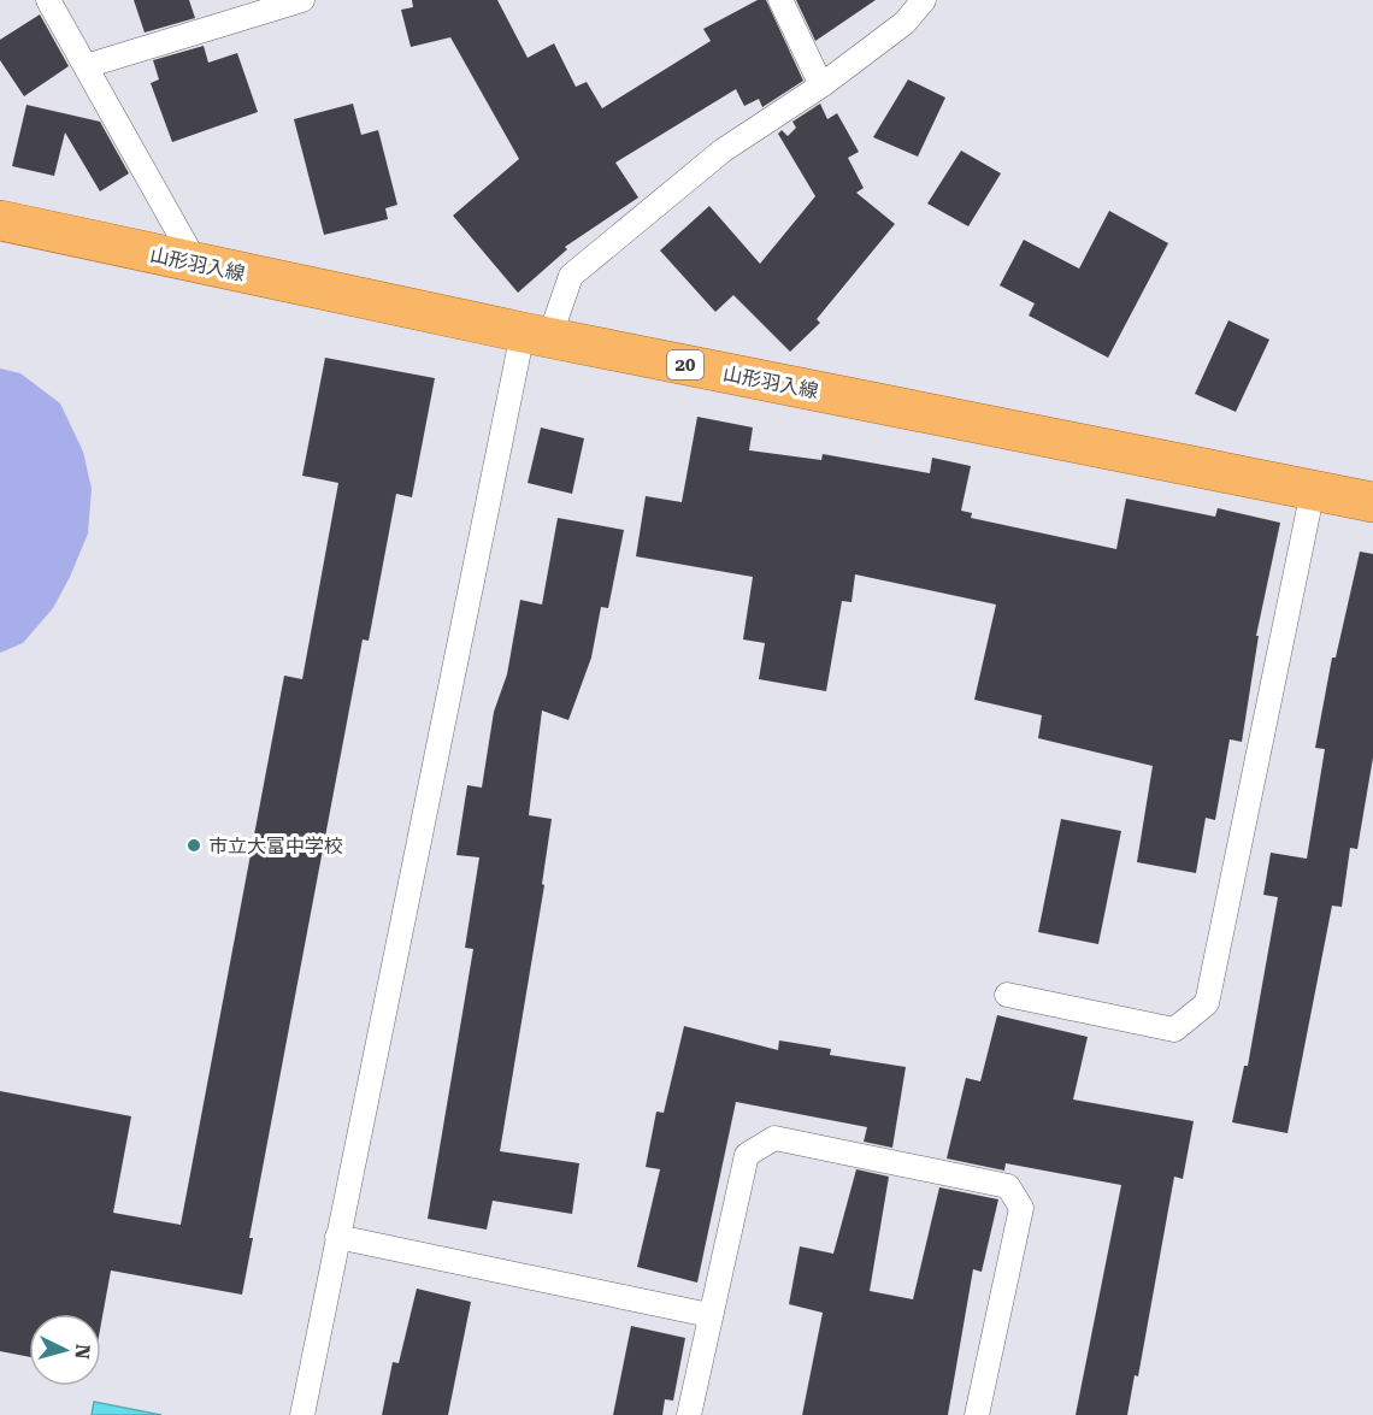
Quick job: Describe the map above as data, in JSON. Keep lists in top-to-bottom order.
{
  "streets": {
    "main road": ["山形羽入線", "20"]
  },
  "places": ["市立大富中学校"],
  "north": "right"
}
